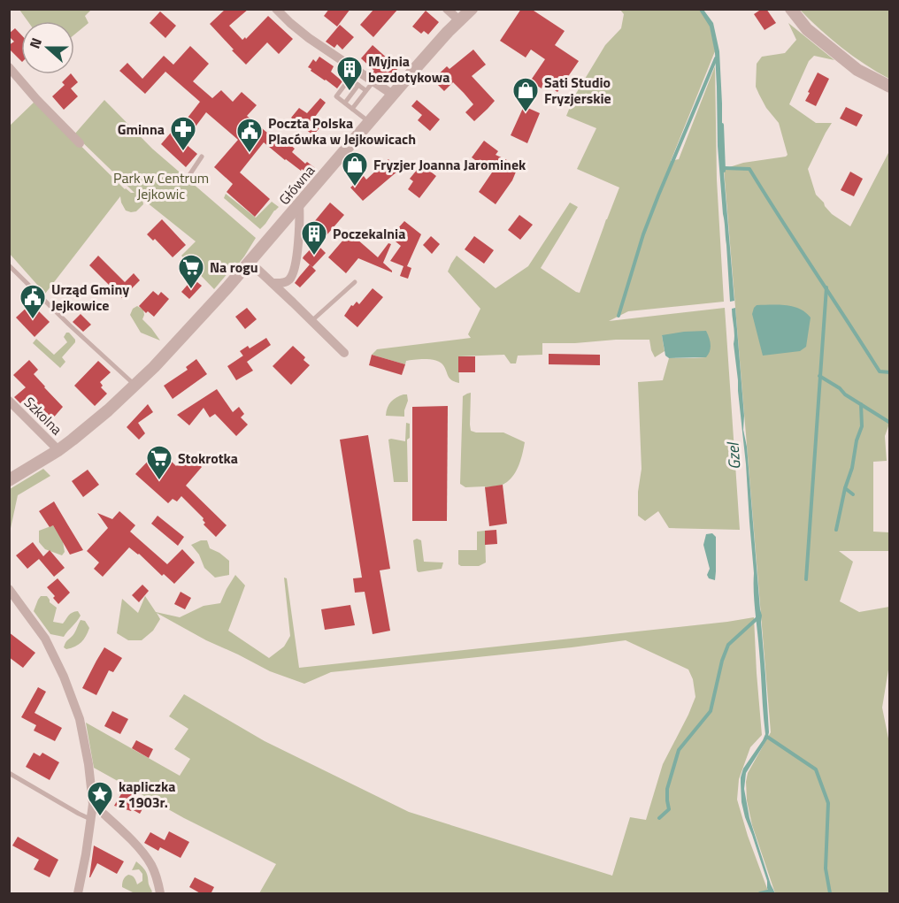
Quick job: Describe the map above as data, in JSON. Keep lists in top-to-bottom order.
{
  "streets": {
    "street": ["Główna", "Szkolna"]
  },
  "crossings": [
    ["Główna", "Szkolna"]
  ],
  "water": ["Gzel"],
  "parks": ["Park w Centrum Jejkowic"],
  "places": {
    "building": ["Myjnia bezdotykowa", "Poczekalnia"],
    "shop": ["Sati Studio Fryzjerskie", "Fryzjer Joanna Jarominek"],
    "pharmacy": ["Gminna"],
    "public building": ["Poczta Polska Placówka w Jejkowicach", "Urząd Gminy Jejkowice"],
    "supermarket": ["Na rogu", "Stokrotka"],
    "place": ["kapliczka z 1903r."]
  },
  "north": "left"
}
